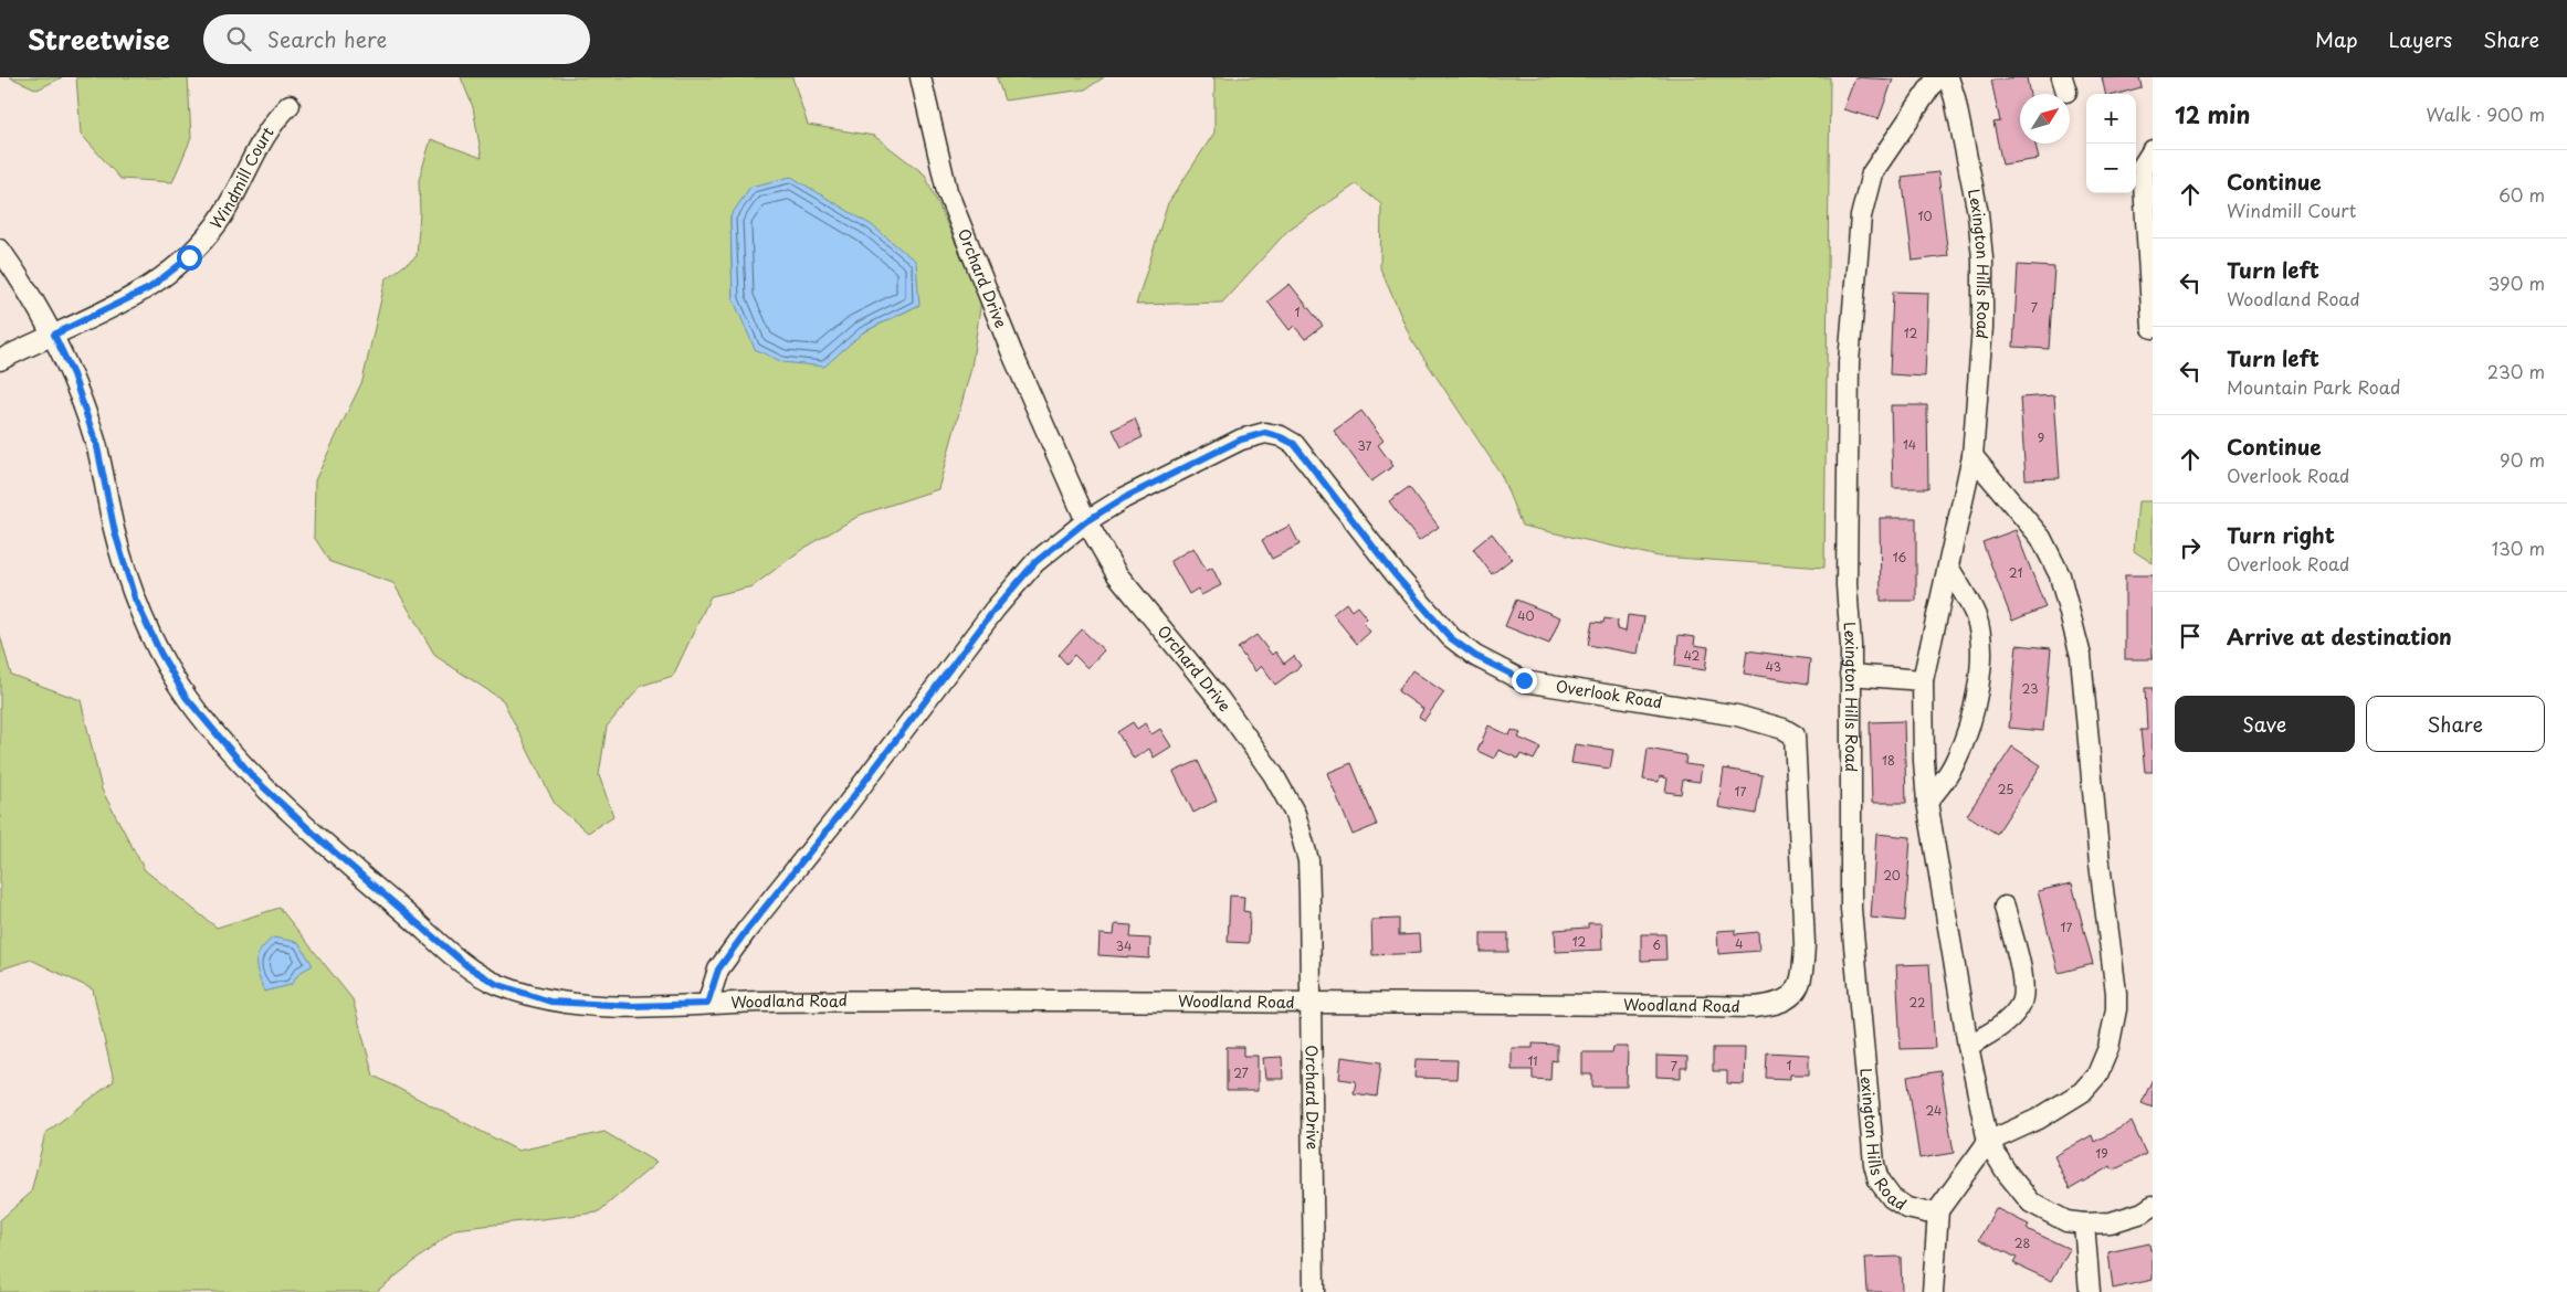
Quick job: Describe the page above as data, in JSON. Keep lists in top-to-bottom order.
{
  "streets": {
    "street": [
      "Windmill Court",
      "Lexington Hills Road",
      "Orchard Drive",
      "Overlook Road",
      "Woodland Road"
    ]
  },
  "crossings": [
    ["Windmill Court", "Woodland Road"],
    ["Orchard Drive", "Overlook Road"],
    ["Orchard Drive", "Woodland Road"],
    ["Overlook Road", "Woodland Road"]
  ],
  "house_numbers": [
    "10",
    "7",
    "1",
    "12",
    "9",
    "14",
    "37",
    "16",
    "21",
    "40",
    "42",
    "43",
    "23",
    "18",
    "25",
    "17",
    "20",
    "17",
    "12",
    "4",
    "6",
    "34",
    "22",
    "11",
    "1",
    "7",
    "27",
    "24",
    "19",
    "28"
  ],
  "north": "top right",
  "page": {
    "header": "Streetwise",
    "search": "Search here",
    "nav": ["Map", "Layers", "Share"],
    "heading": ["12 min", "Walk · 900 m"],
    "map_buttons": ["+", "−"],
    "list": [
      ["Continue", "Windmill Court", "60 m"],
      ["Turn left", "Woodland Road", "390 m"],
      ["Turn left", "Mountain Park Road", "230 m"],
      ["Continue", "Overlook Road", "90 m"],
      ["Turn right", "Overlook Road", "130 m"],
      "Arrive at destination"
    ],
    "buttons": ["Save", "Share"]
  }
}
